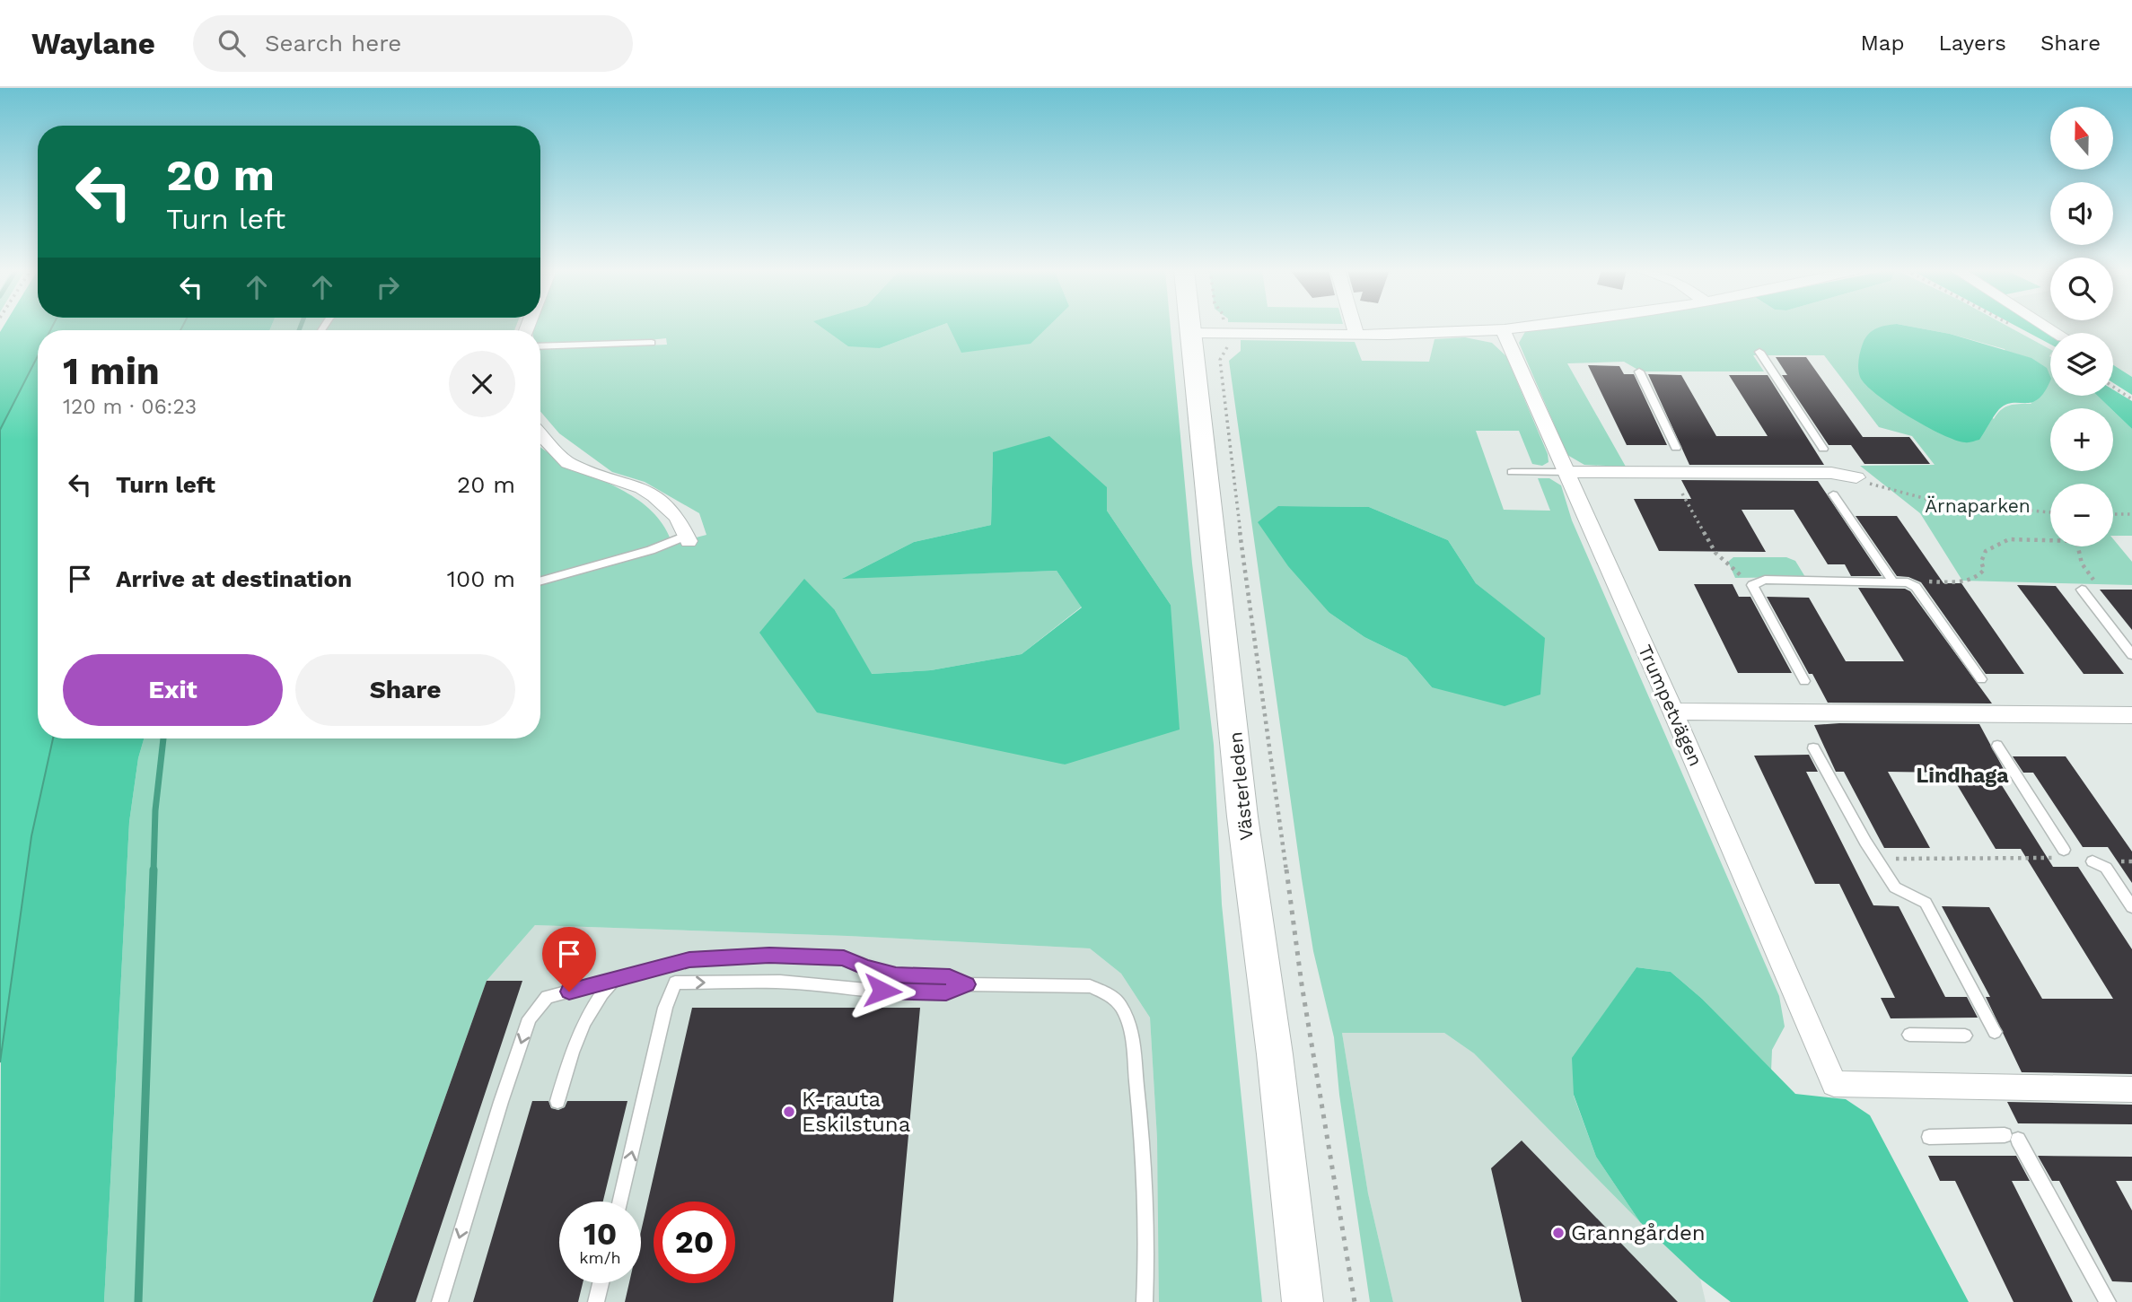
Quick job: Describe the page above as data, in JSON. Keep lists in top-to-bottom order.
{
  "streets": {
    "main road": ["Västerleden"],
    "street": ["Trumpetvägen"]
  },
  "districts": ["Lindhaga"],
  "parks": ["Ärnaparken"],
  "places": ["K-rauta Eskilstuna", "Granngården"],
  "north": "top",
  "page": {
    "header": "Waylane",
    "search": "Search here",
    "nav": ["Map", "Layers", "Share"],
    "map_buttons": ["+", "−"],
    "turn": ["20 m", "Turn left"],
    "heading": ["1 min", "120 m · 06:23"],
    "list": [
      {
        "name": "Turn left",
        "value": "20 m"
      },
      {
        "name": "Arrive at destination",
        "value": "100 m"
      }
    ],
    "buttons": ["Exit", "Share"],
    "speed": "10 km/h",
    "limit": "20"
  }
}
